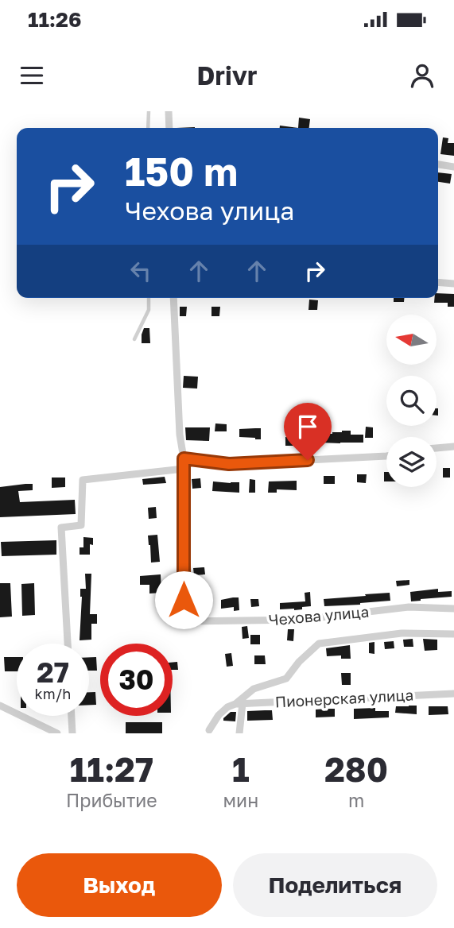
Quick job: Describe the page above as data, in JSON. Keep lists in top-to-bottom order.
{
  "streets": {
    "street": ["Чехова улица", "Пионерская улица"]
  },
  "north": "left",
  "page": {
    "status": "11:26",
    "header": "Drivr",
    "turn": ["150 m", "Чехова улица"],
    "speed": "27 km/h",
    "limit": "30",
    "eta": [
      "11:27",
      "Прибытие",
      "1",
      "мин",
      "280",
      "m"
    ],
    "buttons": ["Выход", "Поделиться"]
  }
}
